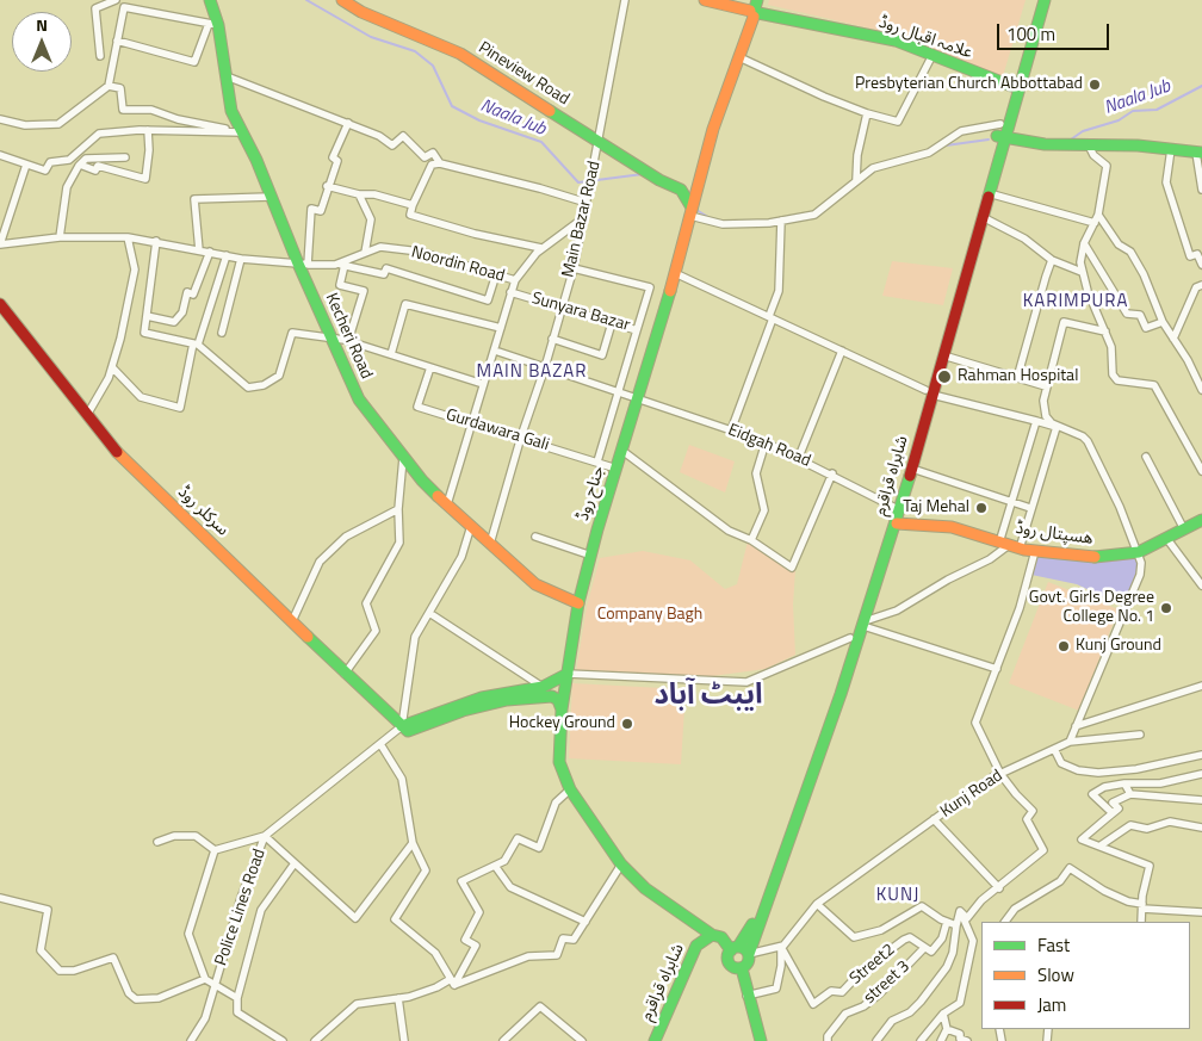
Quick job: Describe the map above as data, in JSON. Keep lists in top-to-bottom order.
{
  "streets": {
    "main road": [
      "علامہ اقبال روڈ",
      "Pineview Road",
      "Kecheri Road",
      "شاہراہ قراقرم",
      "جناح روڈ",
      "سرکلر روڈ",
      "ھسپتال روڈ"
    ],
    "street": [
      "Main Bazar Road",
      "Noordin Road",
      "Sunyara Bazar",
      "Gurdawara Gali",
      "Eidgah Road",
      "Kunj Road",
      "Police Lines Road",
      "Street2",
      "street 3"
    ]
  },
  "crossings": [
    ["علامہ اقبال روڈ", "شاہراہ قراقرم"],
    ["علامہ اقبال روڈ", "جناح روڈ"],
    ["Pineview Road", "Main Bazar Road"],
    ["Main Bazar Road", "Sunyara Bazar"],
    ["Main Bazar Road", "Kecheri Road"],
    ["Main Bazar Road", "Gurdawara Gali"],
    ["Noordin Road", "Kecheri Road"],
    ["Kecheri Road", "جناح روڈ"],
    ["Gurdawara Gali", "جناح روڈ"],
    ["Eidgah Road", "شاہراہ قراقرم"],
    ["Eidgah Road", "جناح روڈ"],
    ["شاہراہ قراقرم", "جناح روڈ"],
    ["شاہراہ قراقرم", "ھسپتال روڈ"],
    ["سرکلر روڈ", "Police Lines Road"],
    ["Kunj Road", "Street2"],
    ["Street2", "street 3"]
  ],
  "districts": [
    "KARIMPURA",
    "MAIN BAZAR",
    "ایبٹ آباد",
    "KUNJ"
  ],
  "water": ["Naala Jub"],
  "parks": ["Company Bagh"],
  "places": [
    "Presbyterian Church Abbottabad",
    "Rahman Hospital",
    "Taj Mehal",
    "Govt. Girls Degree College No. 1",
    "Kunj Ground",
    "Hockey Ground"
  ],
  "legend": ["Fast", "Slow", "Jam"],
  "scale_bar": "100 m",
  "north": "top"
}
